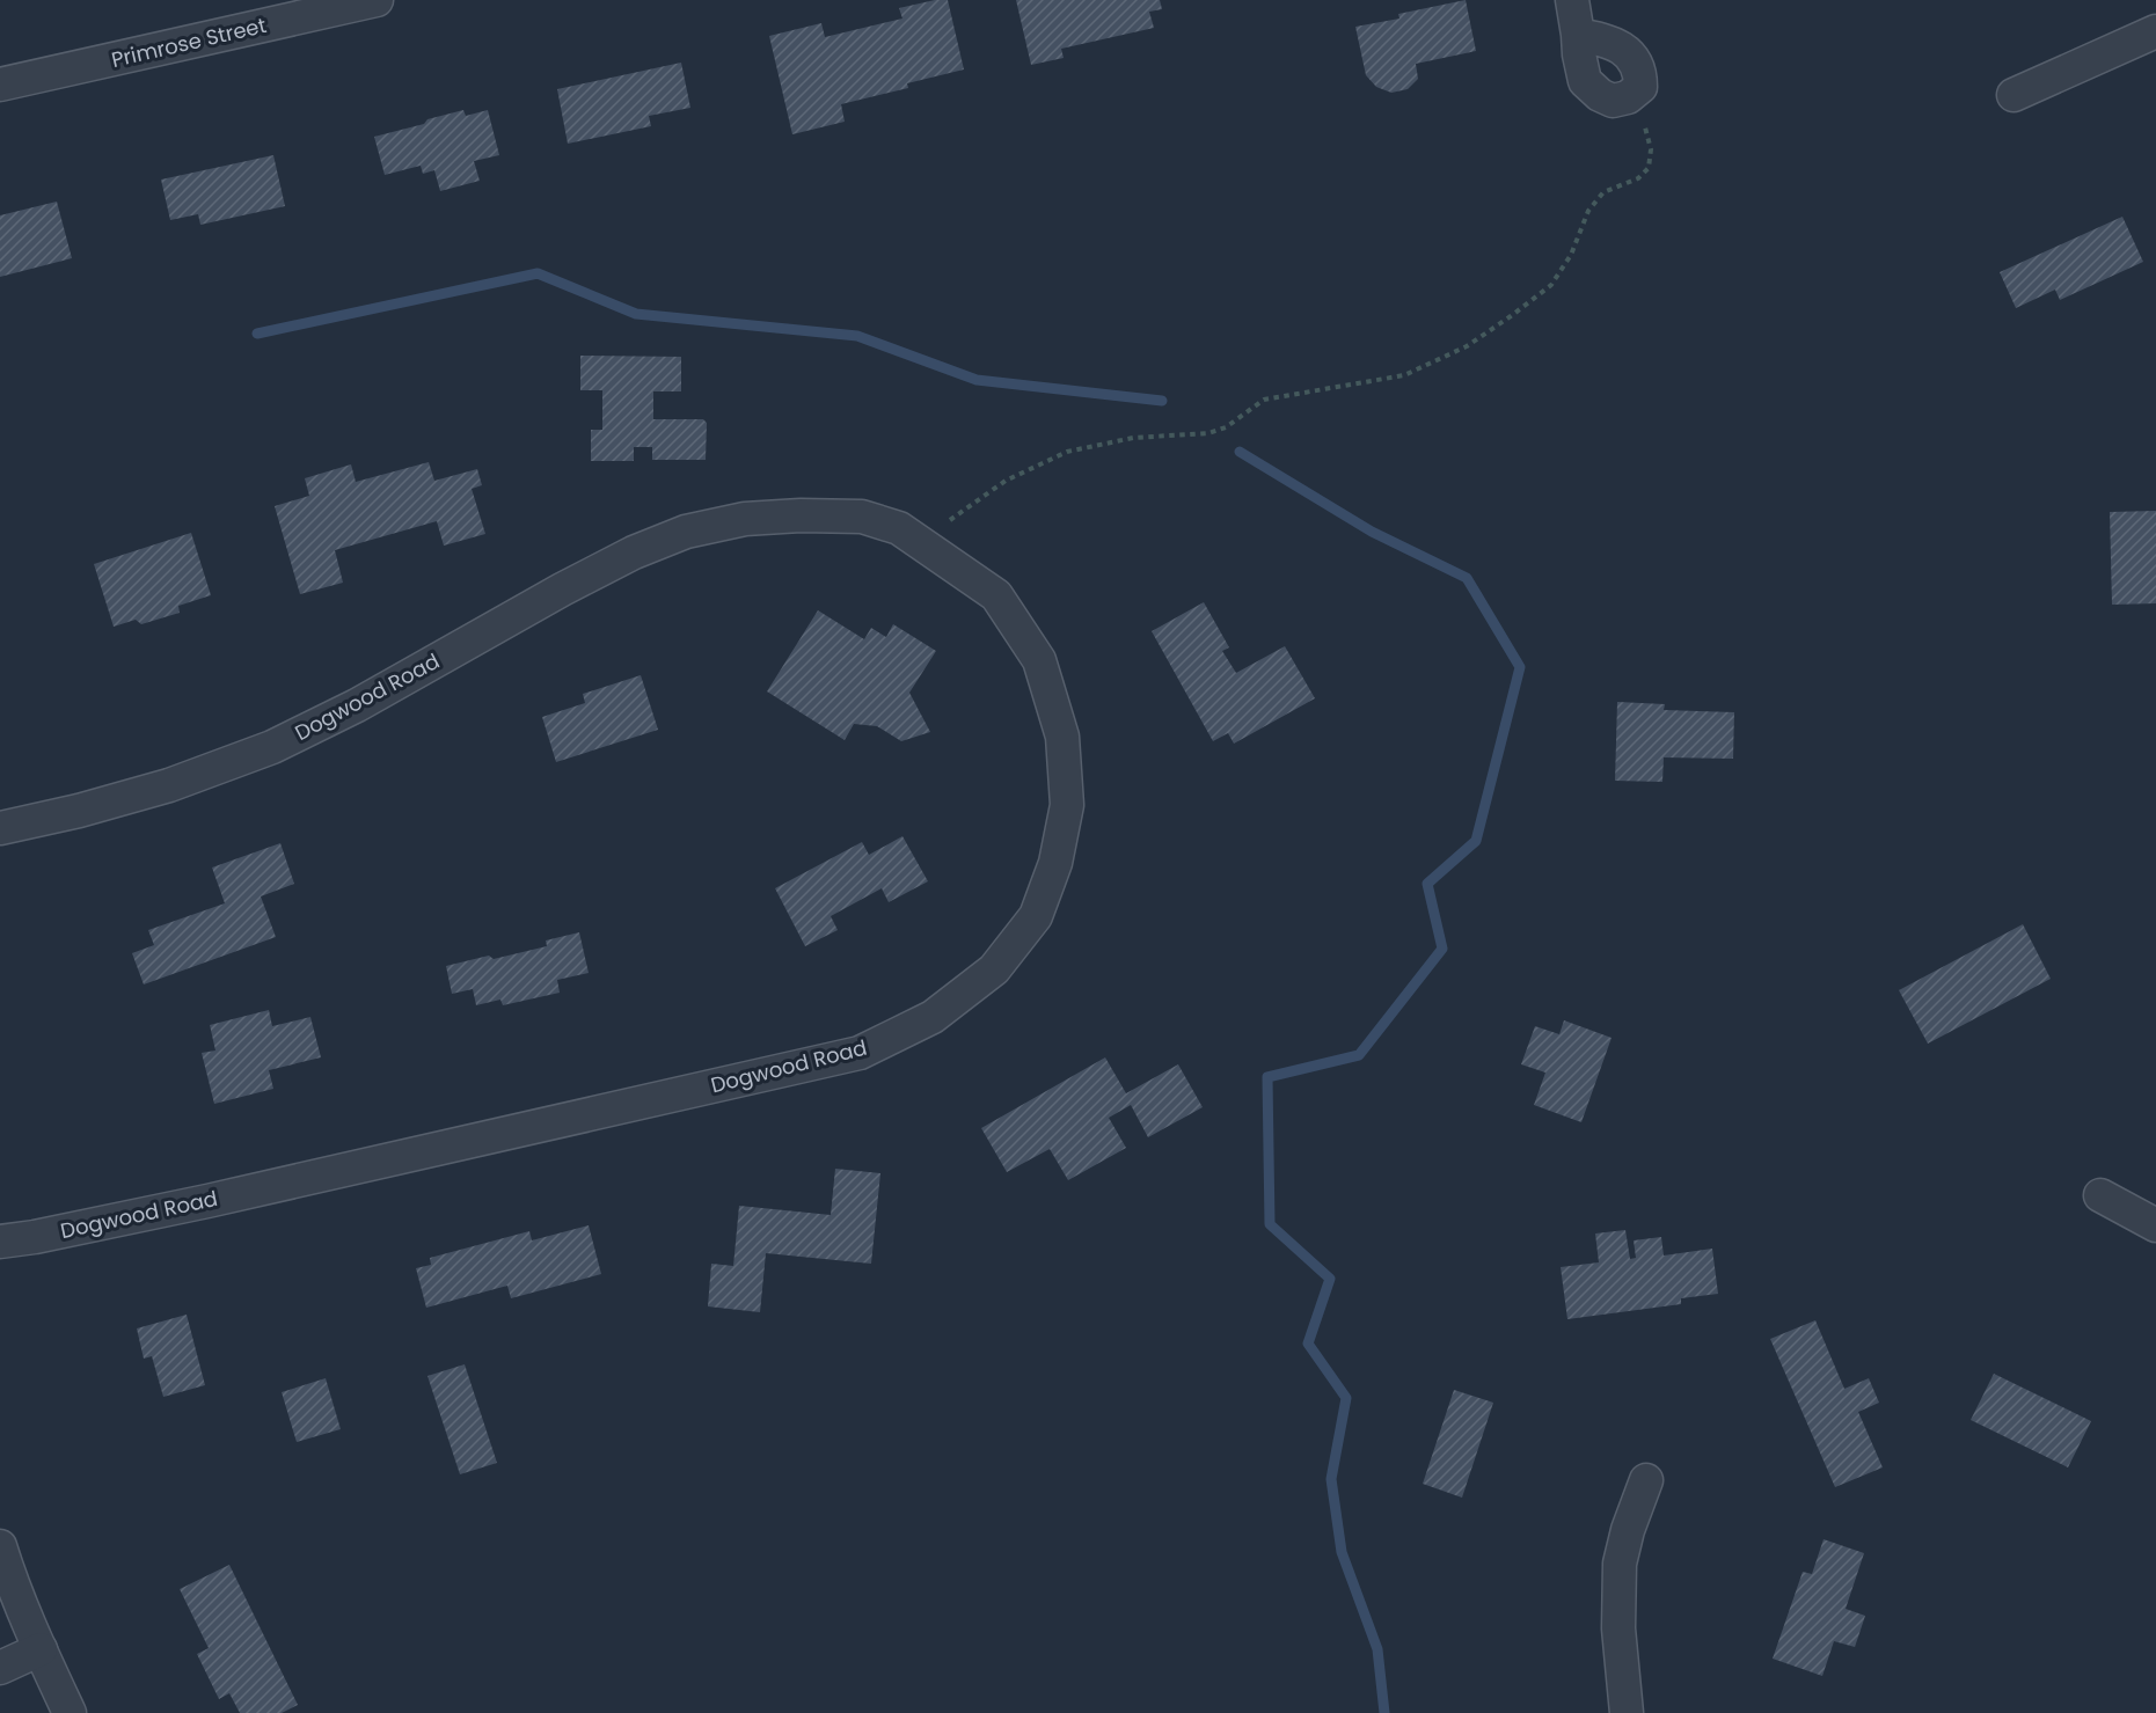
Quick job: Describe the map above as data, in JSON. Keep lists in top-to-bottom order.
{
  "streets": {
    "street": ["Primrose Street", "Dogwood Road"]
  }
}
